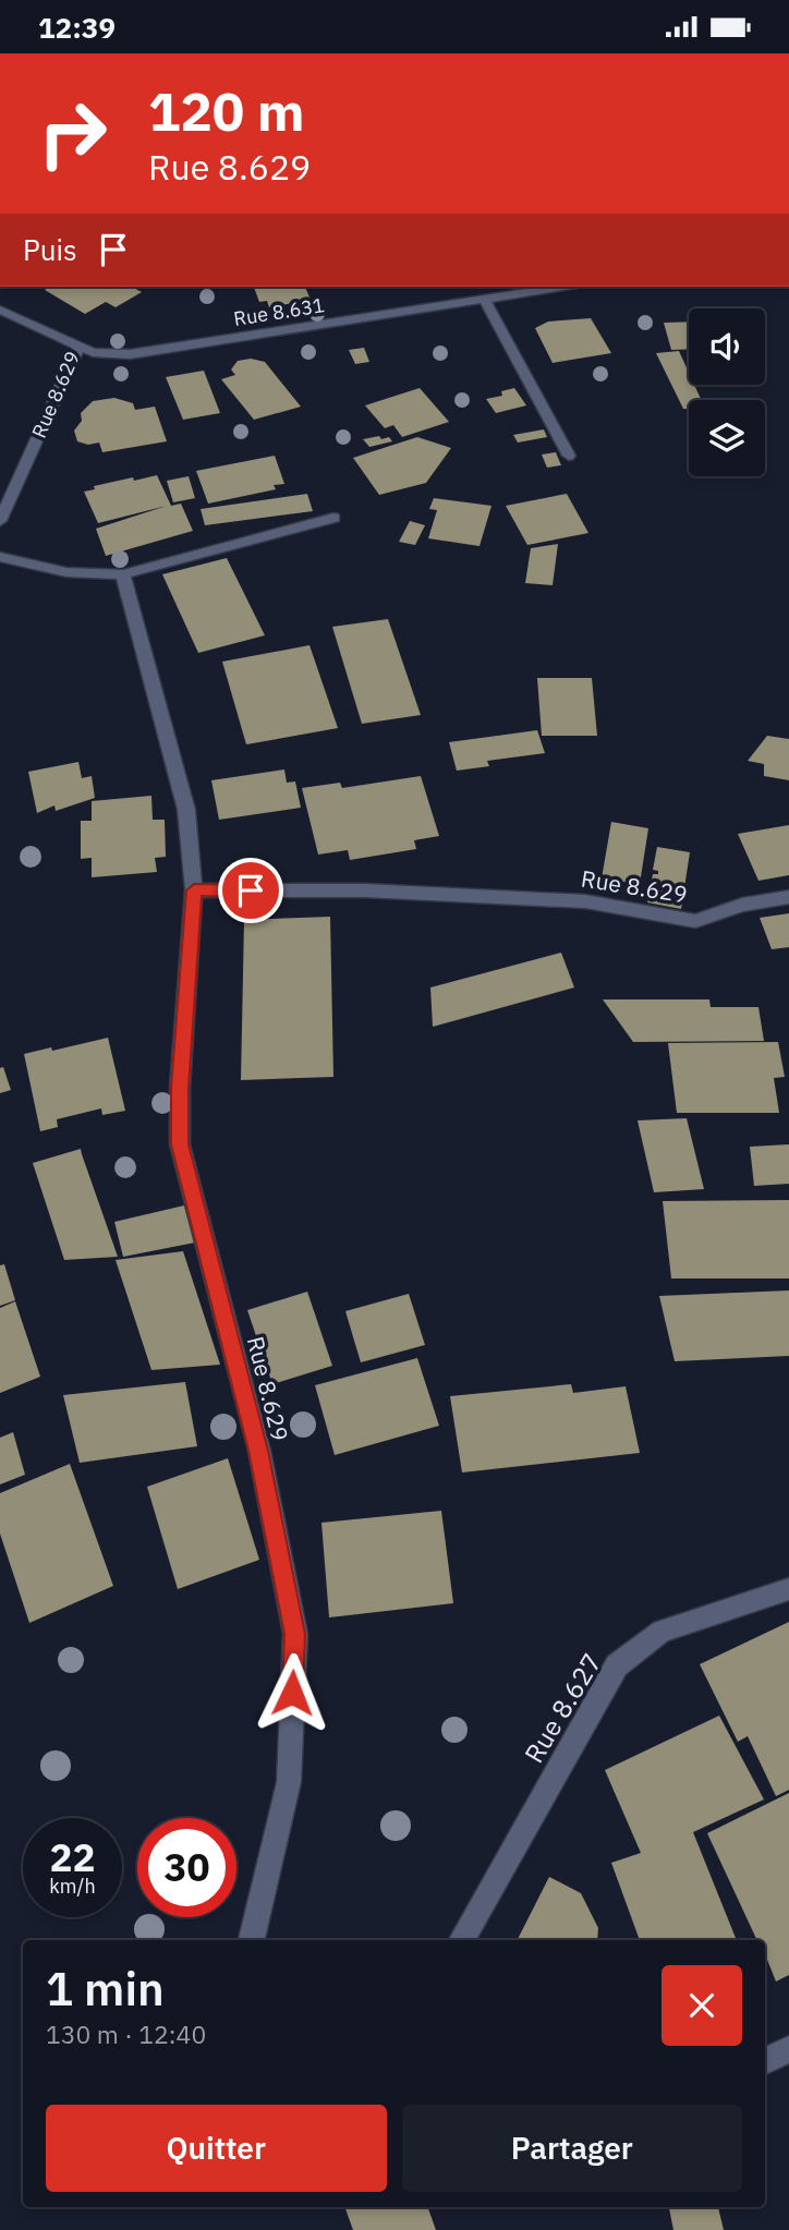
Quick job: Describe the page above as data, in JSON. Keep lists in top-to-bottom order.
{
  "streets": {
    "street": ["Rue 8.631", "Rue 8.629", "Rue 8.627"]
  },
  "crossings": [
    ["Rue 8.631", "Rue 8.629"]
  ],
  "page": {
    "status": "12:39",
    "turn": ["120 m", "Rue 8.629"],
    "then": "Puis",
    "speed": "22 km/h",
    "limit": "30",
    "heading": ["1 min", "130 m · 12:40"],
    "buttons": ["Quitter", "Partager"]
  }
}
